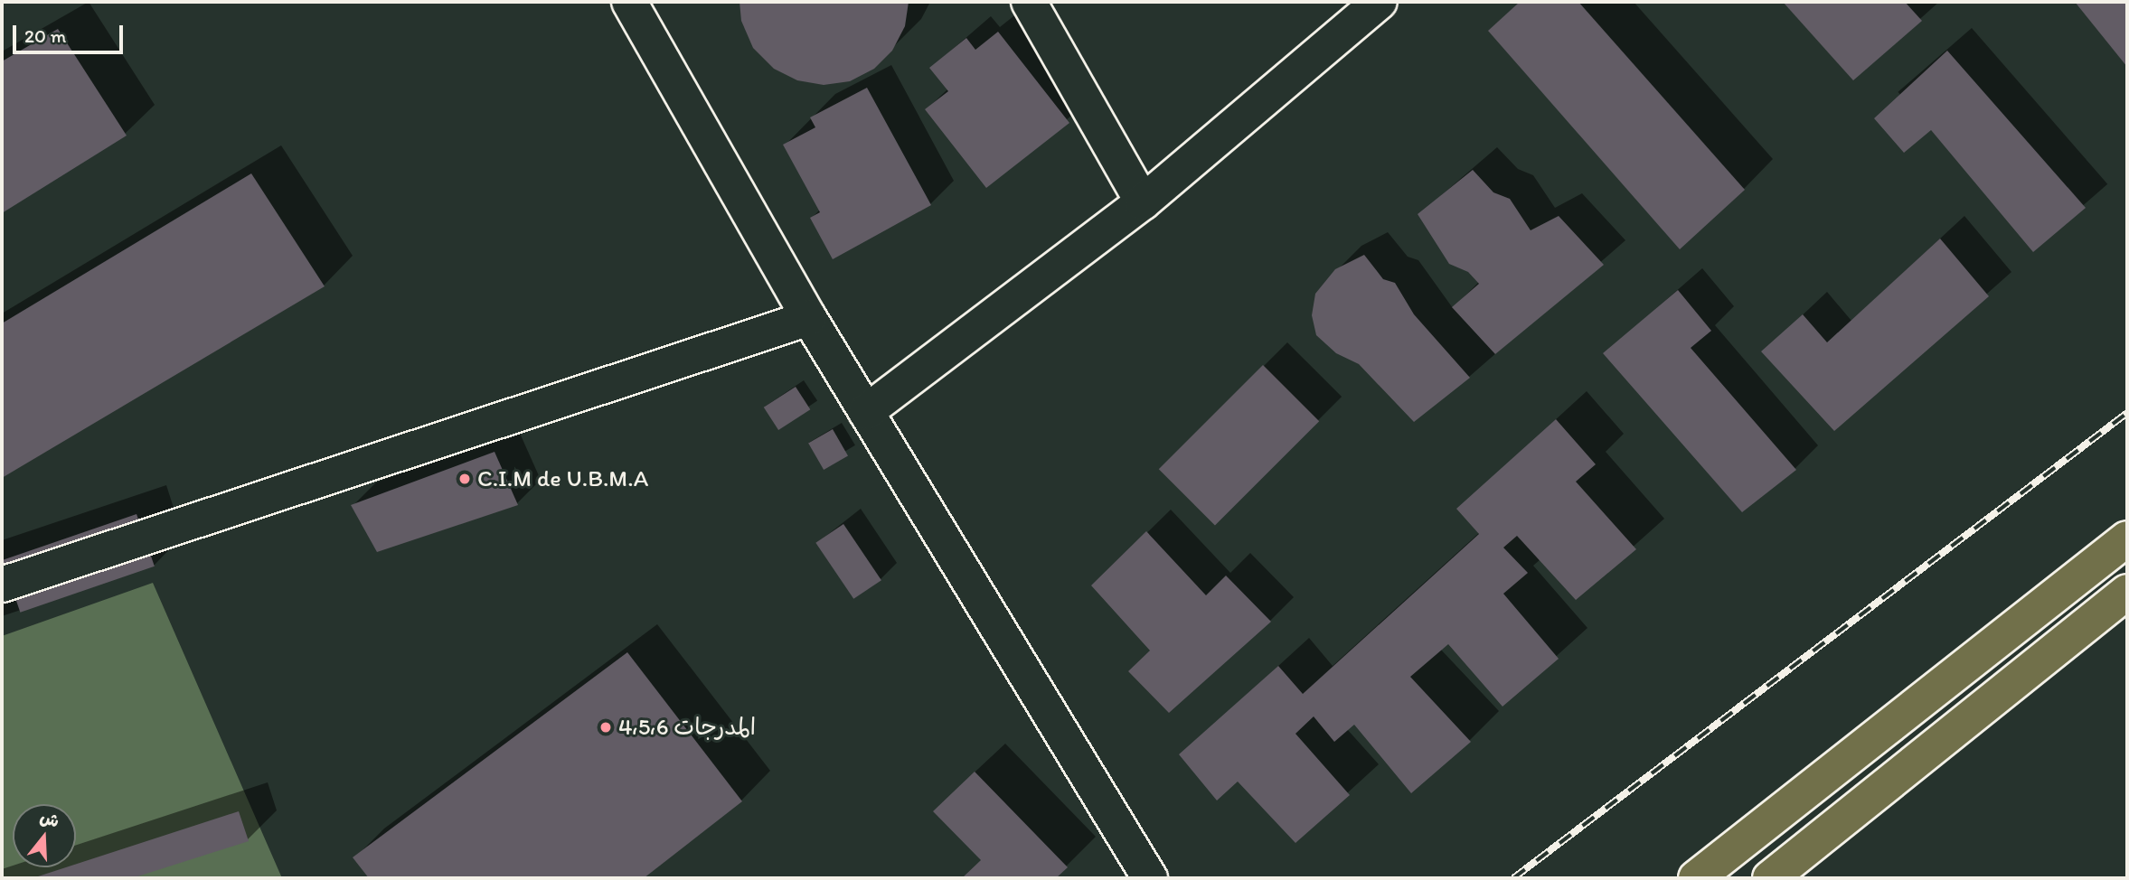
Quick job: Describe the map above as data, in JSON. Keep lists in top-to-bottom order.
{
  "places": ["C.I.M de U.B.M.A", "المدرجات 4،5،6"],
  "scale_bar": "20 m",
  "north": "top"
}
